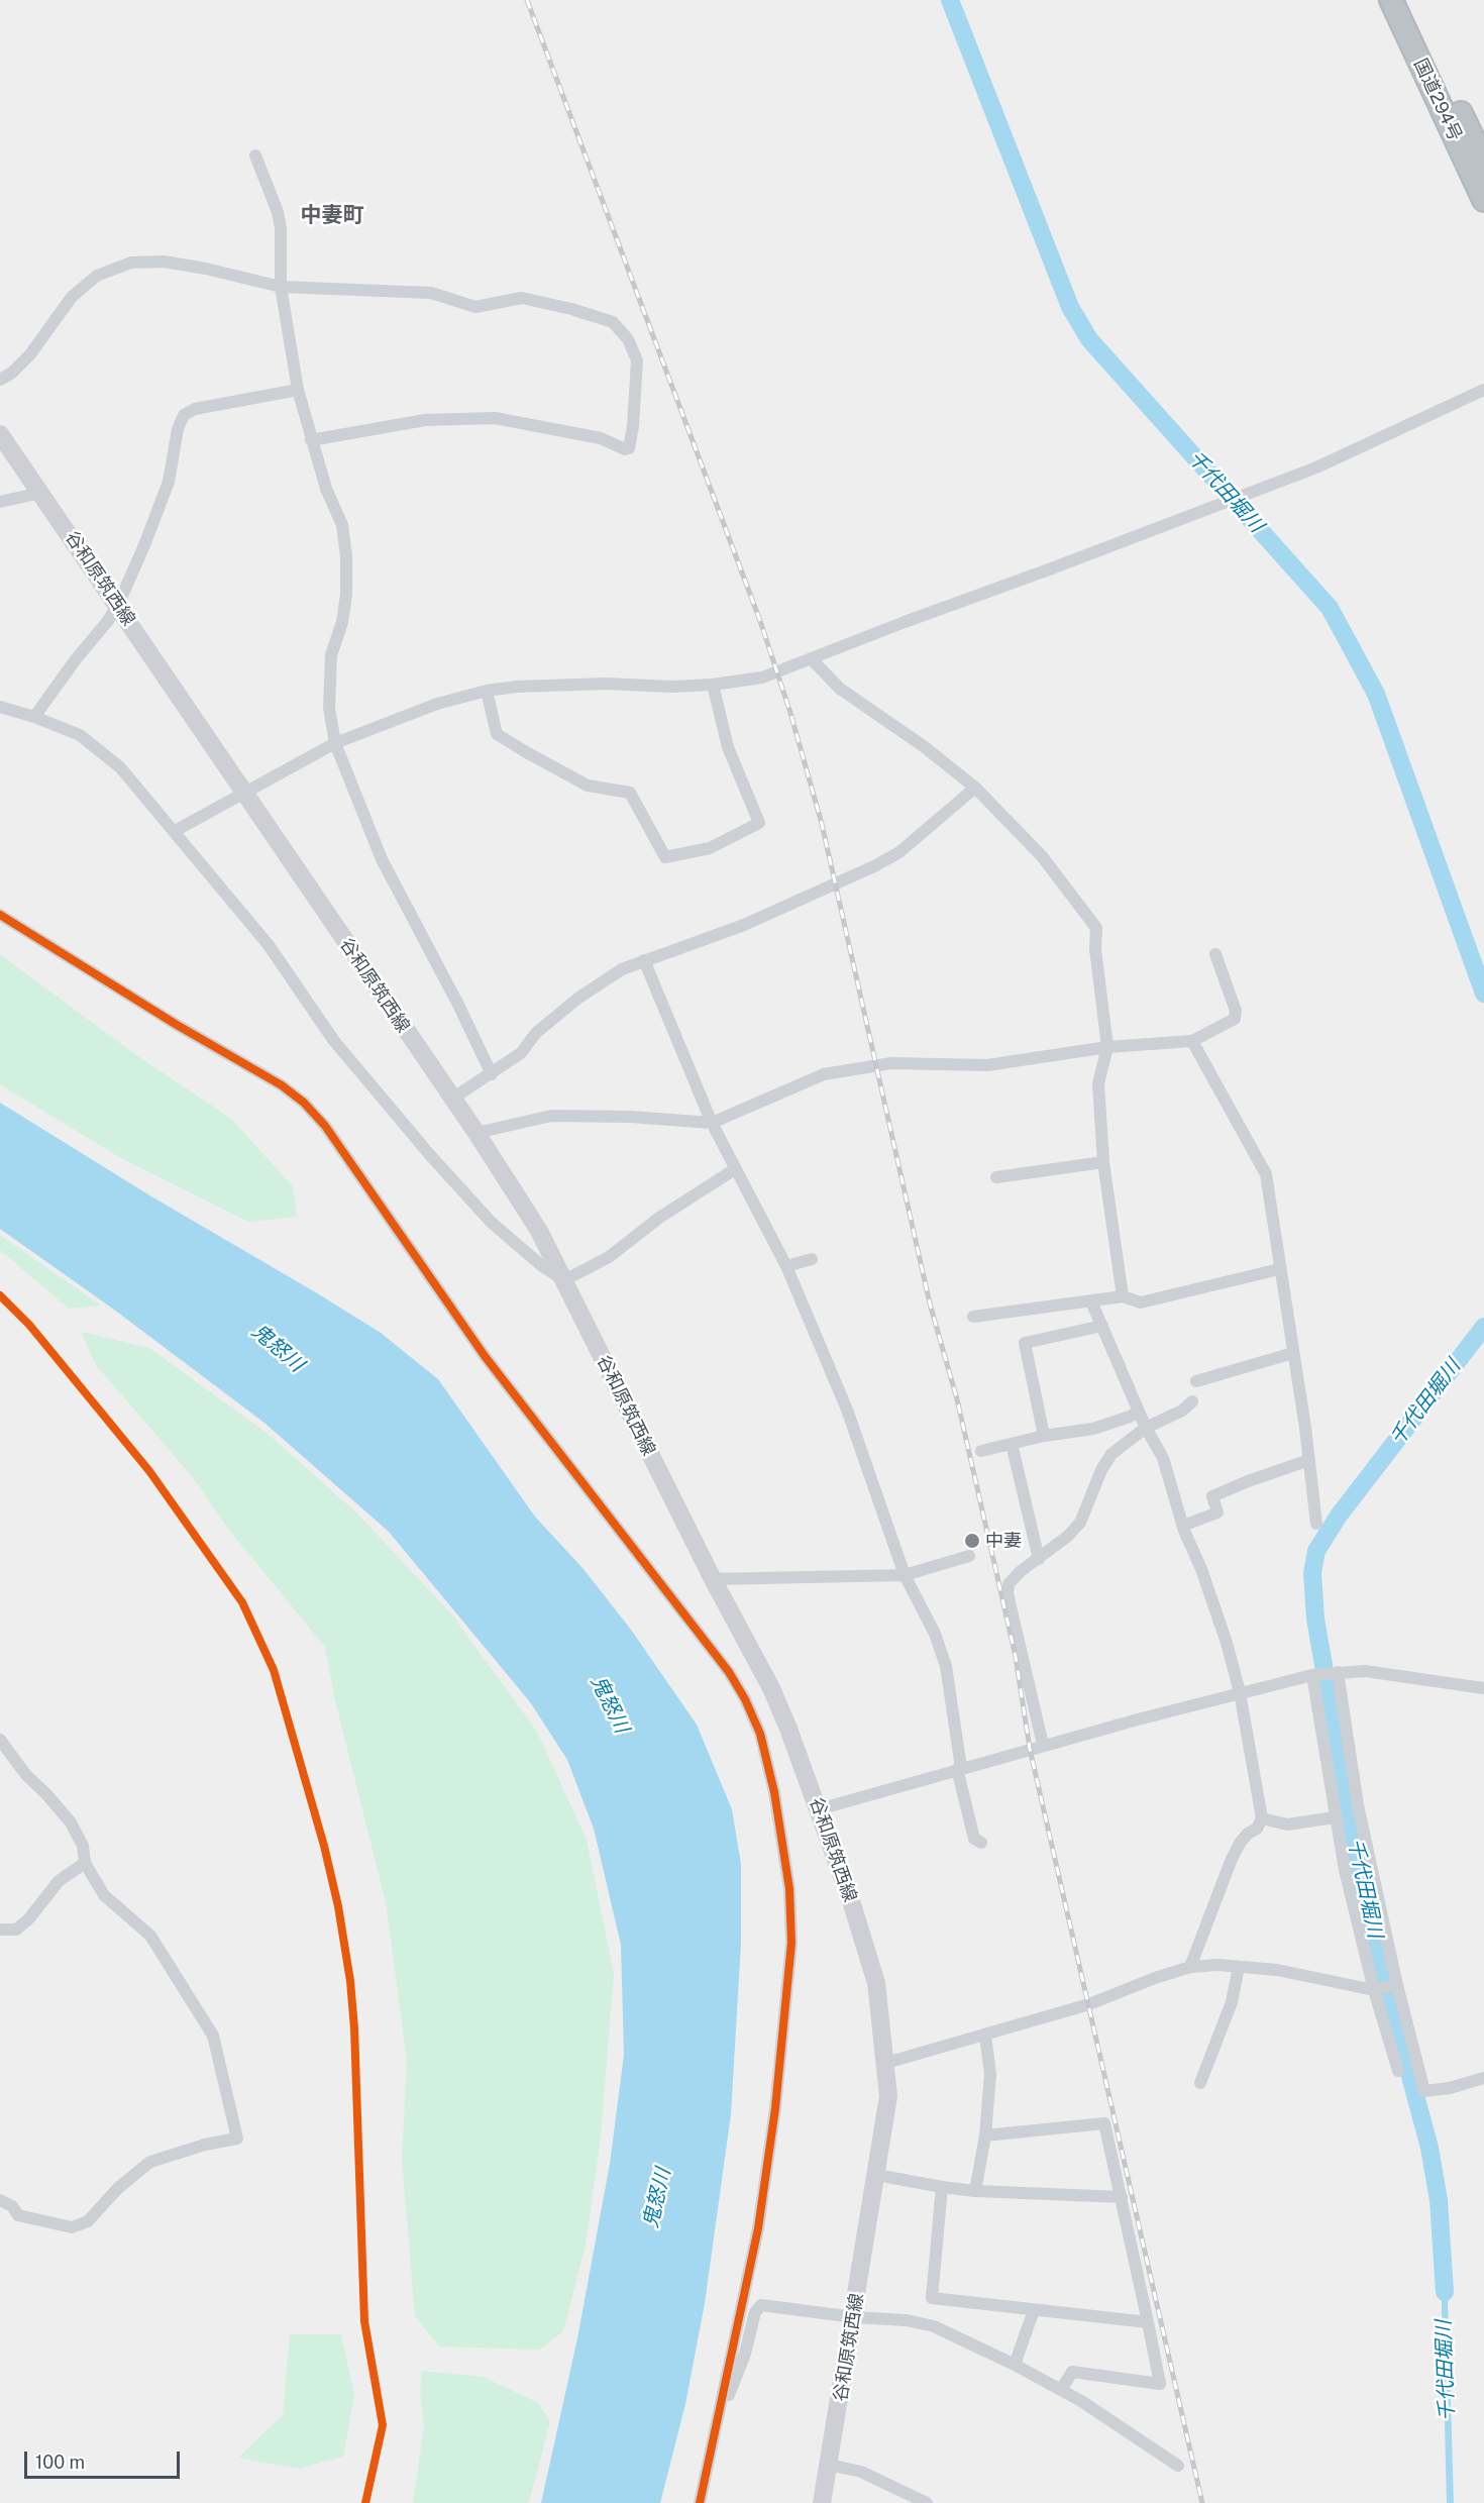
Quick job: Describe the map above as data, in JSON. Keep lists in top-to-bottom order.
{
  "streets": {
    "highway": ["国道294号"],
    "main road": ["谷和原筑西線"]
  },
  "districts": ["中妻町"],
  "water": ["千代田堀川", "鬼怒川"],
  "places": ["中妻"],
  "scale_bar": "100 m"
}
